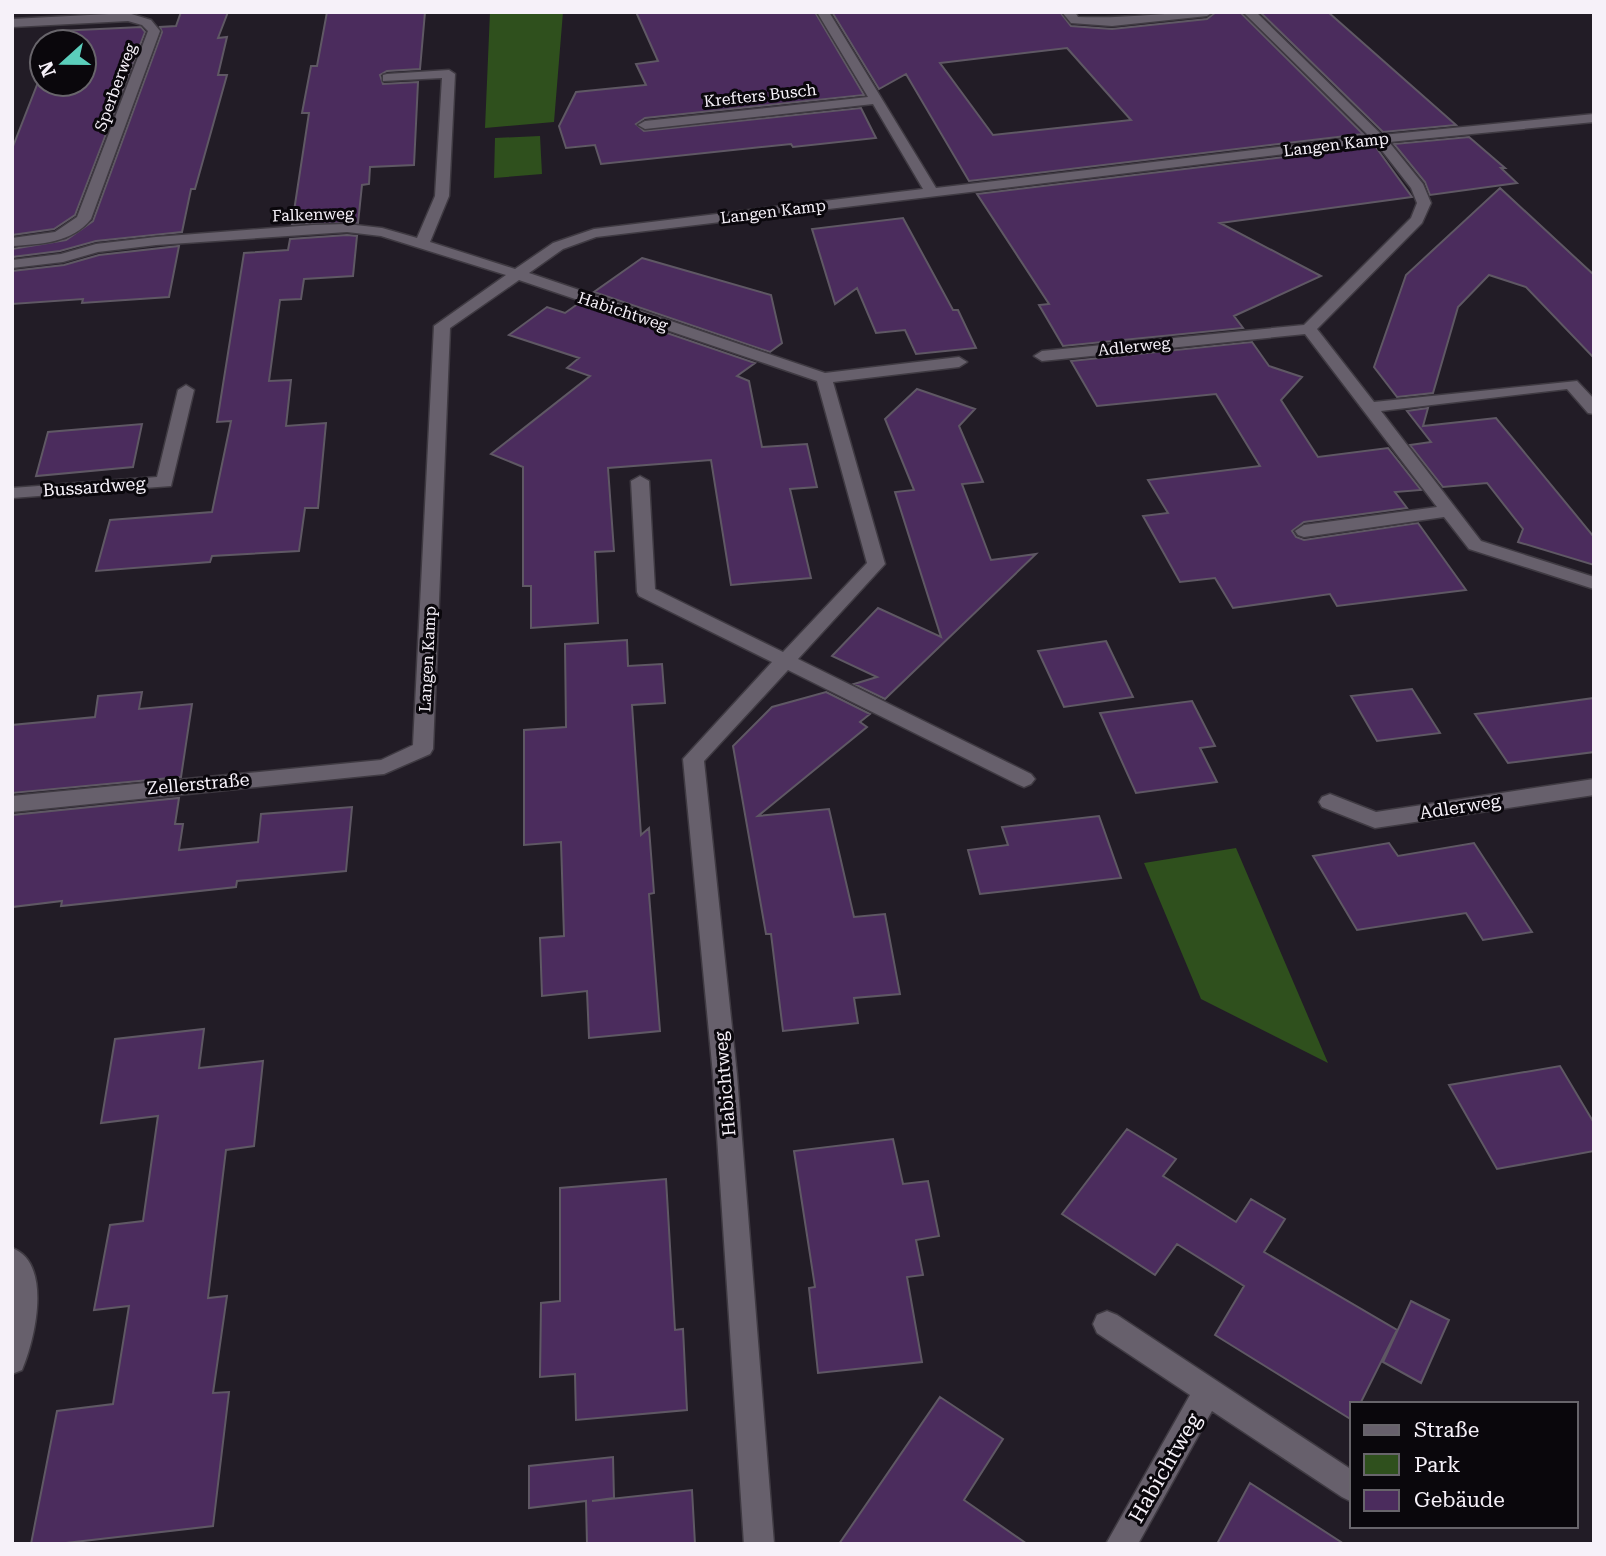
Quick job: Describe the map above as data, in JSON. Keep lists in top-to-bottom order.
{
  "streets": {
    "street": [
      "Sperberweg",
      "Krefters Busch",
      "Langen Kamp",
      "Falkenweg",
      "Habichtweg",
      "Adlerweg",
      "Bussardweg",
      "Zellerstraße"
    ]
  },
  "crossings": [
    ["Langen Kamp", "Habichtweg"],
    ["Langen Kamp", "Zellerstraße"],
    ["Falkenweg", "Habichtweg"]
  ],
  "legend": ["Straße", "Park", "Gebäude"],
  "north": "left"
}
